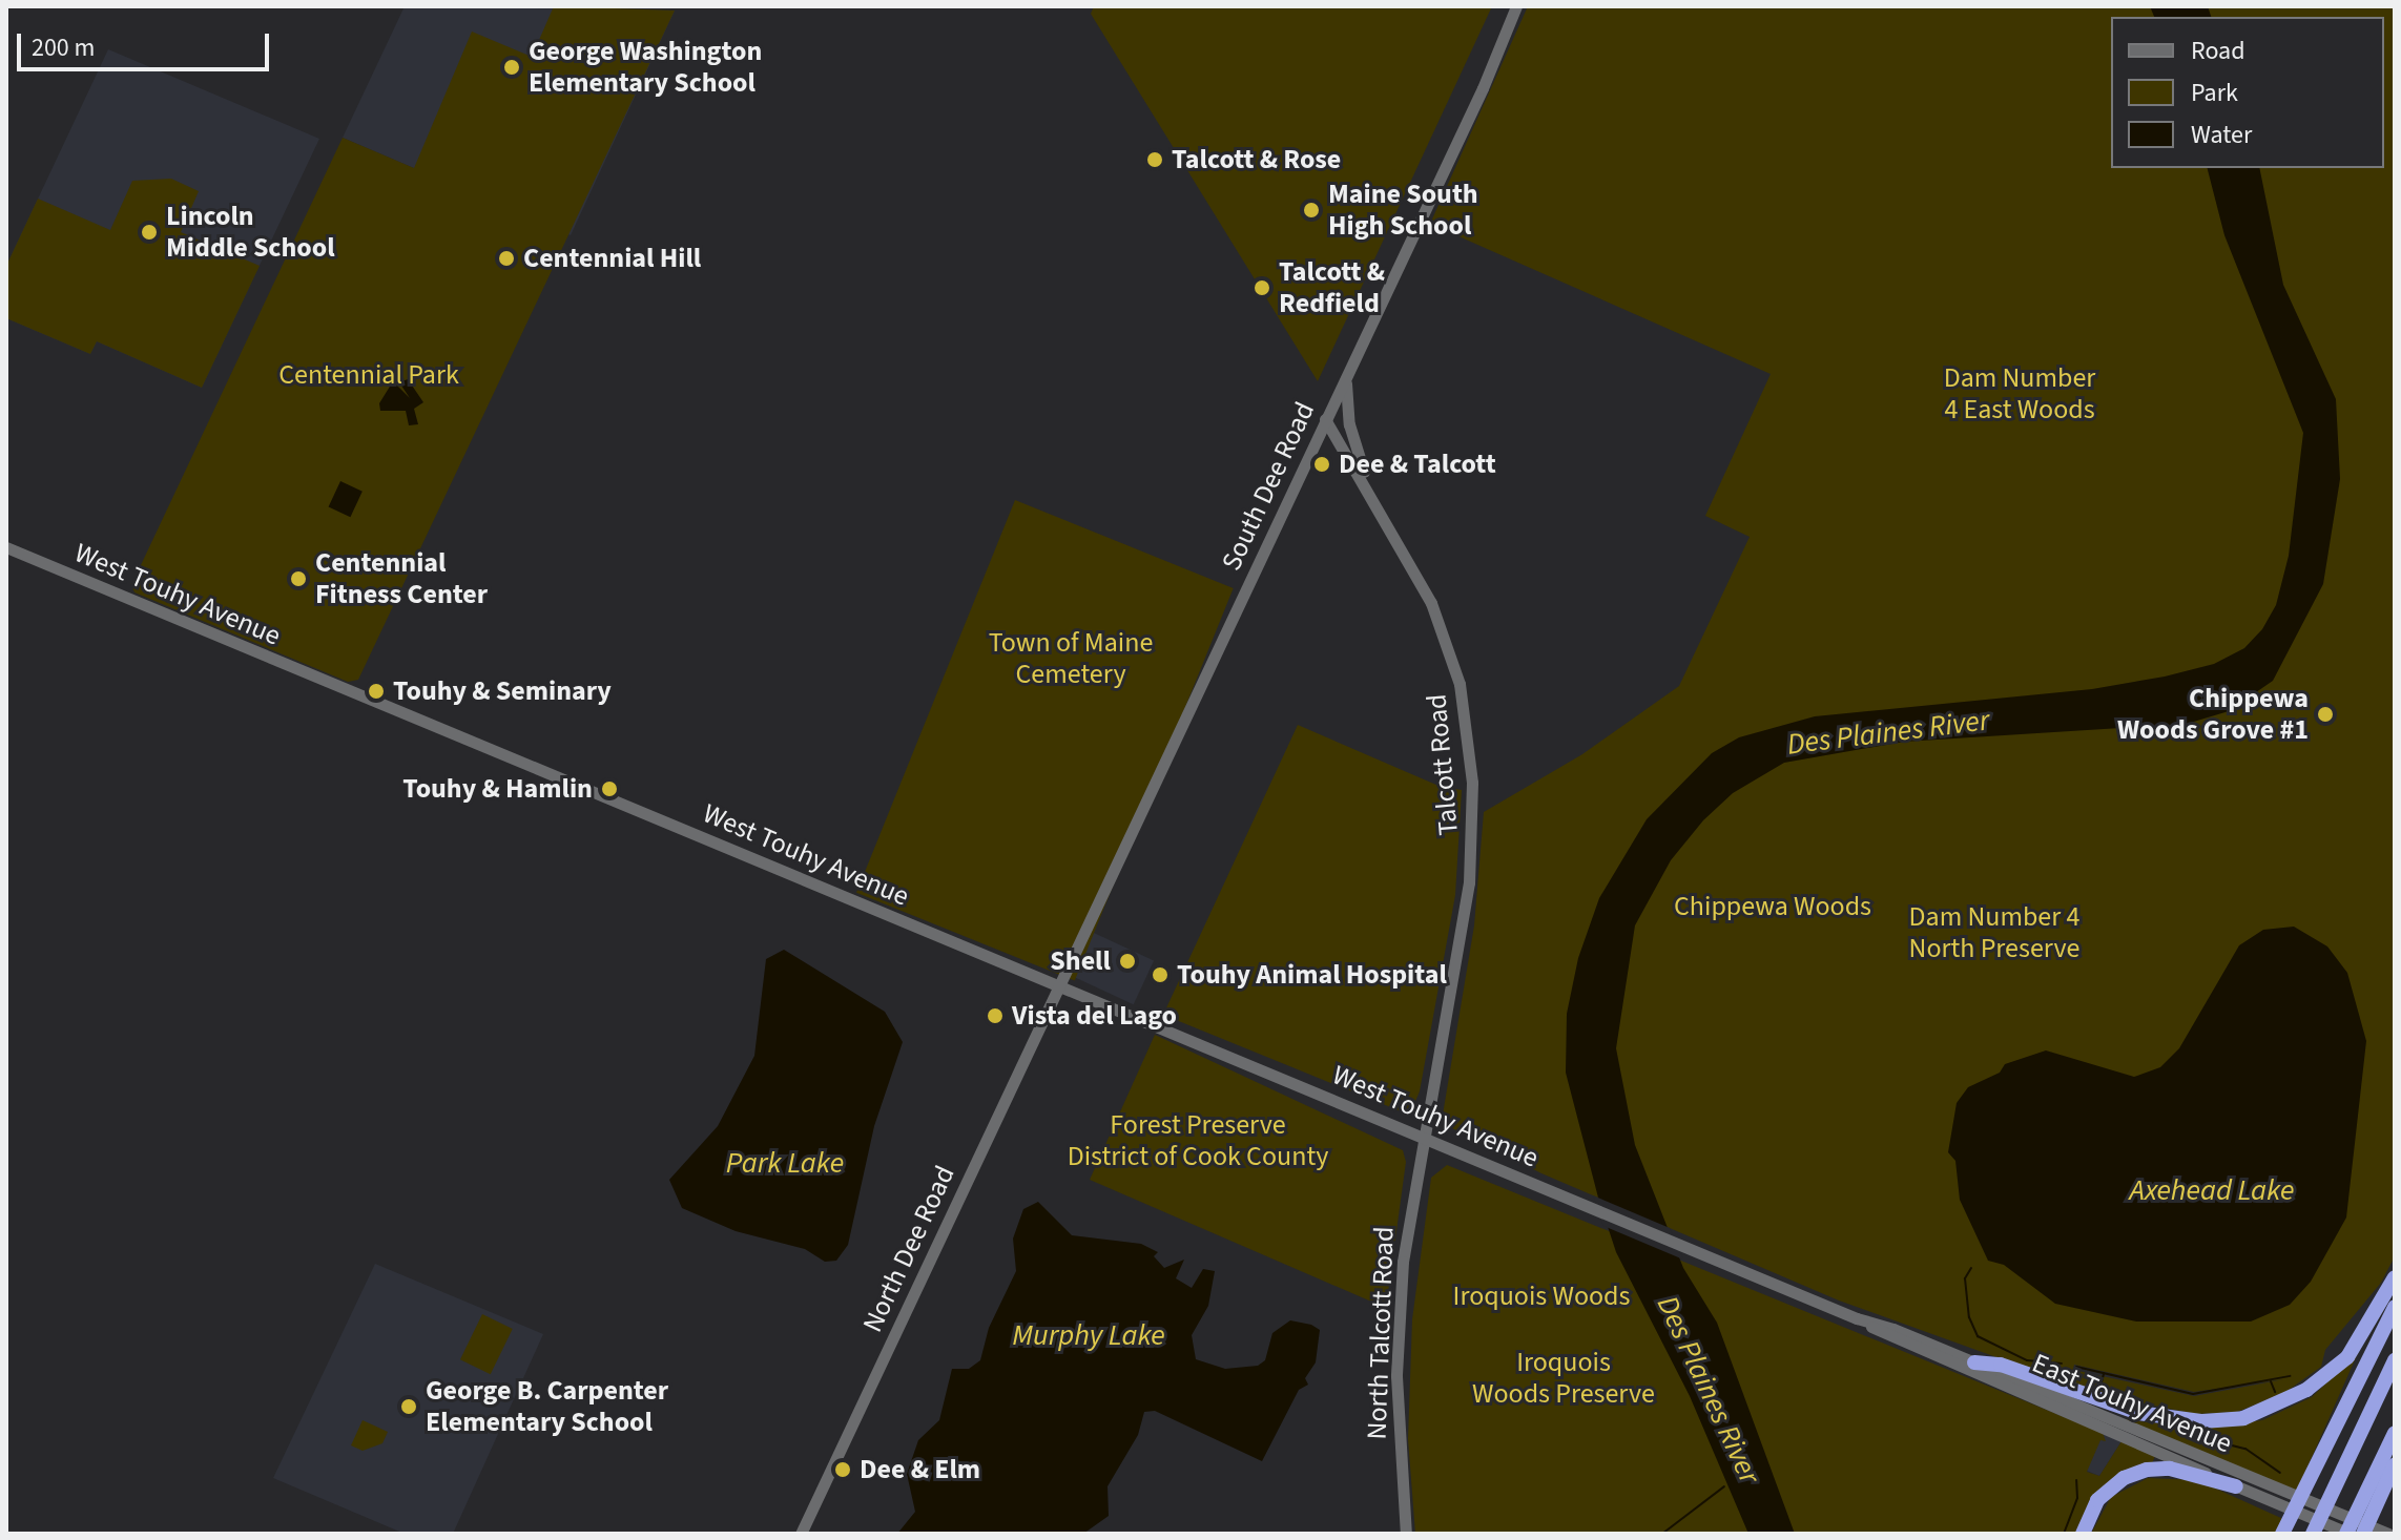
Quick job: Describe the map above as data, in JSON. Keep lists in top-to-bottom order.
{
  "streets": {
    "main road": [
      "South Dee Road",
      "West Touhy Avenue",
      "Talcott Road",
      "North Dee Road",
      "North Talcott Road",
      "East Touhy Avenue"
    ]
  },
  "crossings": [
    ["South Dee Road", "West Touhy Avenue"],
    ["South Dee Road", "Talcott Road"],
    ["South Dee Road", "North Dee Road"],
    ["West Touhy Avenue", "Talcott Road"],
    ["West Touhy Avenue", "North Dee Road"],
    ["West Touhy Avenue", "North Talcott Road"],
    ["West Touhy Avenue", "East Touhy Avenue"],
    ["Talcott Road", "North Talcott Road"]
  ],
  "water": [
    "Des Plaines River",
    "Park Lake",
    "Axehead Lake",
    "Murphy Lake"
  ],
  "parks": [
    "Centennial Park",
    "Dam Number 4 East Woods",
    "Town of Maine Cemetery",
    "Chippewa Woods",
    "Dam Number 4 North Preserve",
    "Forest Preserve District of Cook County",
    "Iroquois Woods",
    "Iroquois Woods Preserve"
  ],
  "places": [
    "George Washington Elementary School",
    "Talcott & Rose",
    "Maine South High School",
    "Lincoln Middle School",
    "Centennial Hill",
    "Talcott & Redfield",
    "Dee & Talcott",
    "Centennial Fitness Center",
    "Touhy & Seminary",
    "Chippewa Woods Grove #1",
    "Touhy & Hamlin",
    "Shell",
    "Touhy Animal Hospital",
    "Vista del Lago",
    "George B. Carpenter Elementary School",
    "Dee & Elm"
  ],
  "legend": ["Road", "Park", "Water"],
  "scale_bar": "200 m"
}
